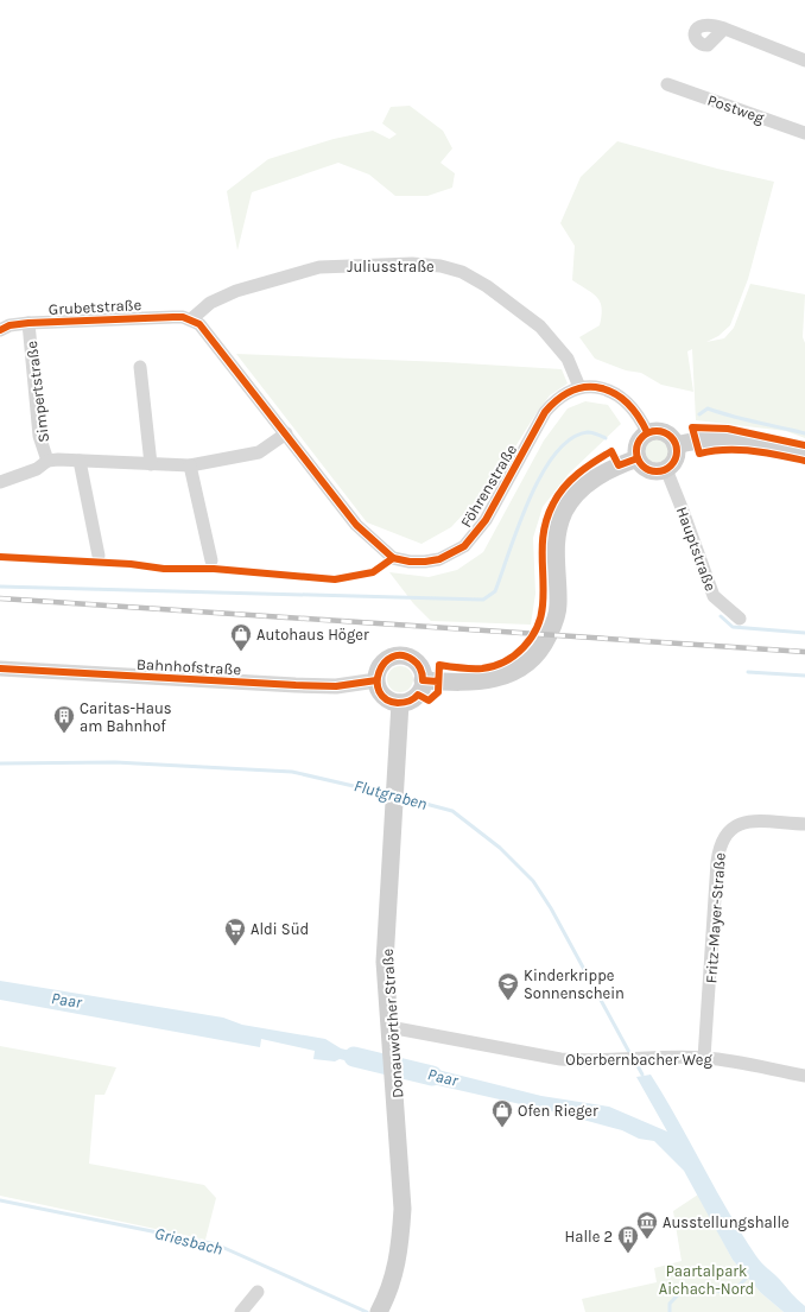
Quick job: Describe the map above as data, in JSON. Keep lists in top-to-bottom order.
{
  "streets": {
    "main road": ["Donauwörther Straße"],
    "street": [
      "Postweg",
      "Juliusstraße",
      "Grubetstraße",
      "Simpertstraße",
      "Föhrenstraße",
      "Hauptstraße",
      "Bahnhofstraße",
      "Fritz-Mayer-Straße",
      "Oberbernbacher Weg"
    ]
  },
  "crossings": [
    ["Juliusstraße", "Grubetstraße"],
    ["Juliusstraße", "Föhrenstraße"],
    ["Grubetstraße", "Simpertstraße"],
    ["Grubetstraße", "Föhrenstraße"],
    ["Simpertstraße", "Föhrenstraße"],
    ["Bahnhofstraße", "Donauwörther Straße"],
    ["Fritz-Mayer-Straße", "Oberbernbacher Weg"],
    ["Donauwörther Straße", "Oberbernbacher Weg"]
  ],
  "water": ["Flutgraben", "Paar", "Griesbach"],
  "parks": ["Paartalpark Aichach-Nord"],
  "places": {
    "shop": ["Autohaus Höger", "Ofen Rieger"],
    "building": ["Caritas-Haus am Bahnhof", "Halle 2"],
    "supermarket": ["Aldi Süd"],
    "school or university": ["Kinderkrippe Sonnenschein"],
    "museum": ["Ausstellungshalle"]
  }
}
